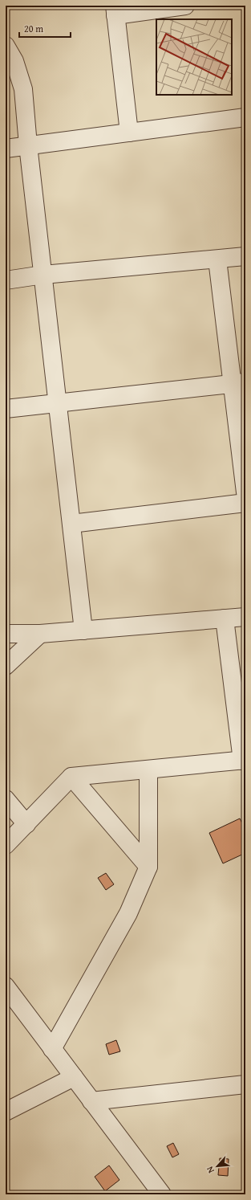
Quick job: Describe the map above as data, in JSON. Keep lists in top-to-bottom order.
{
  "scale_bar": "20 m",
  "north": "bottom left"
}
